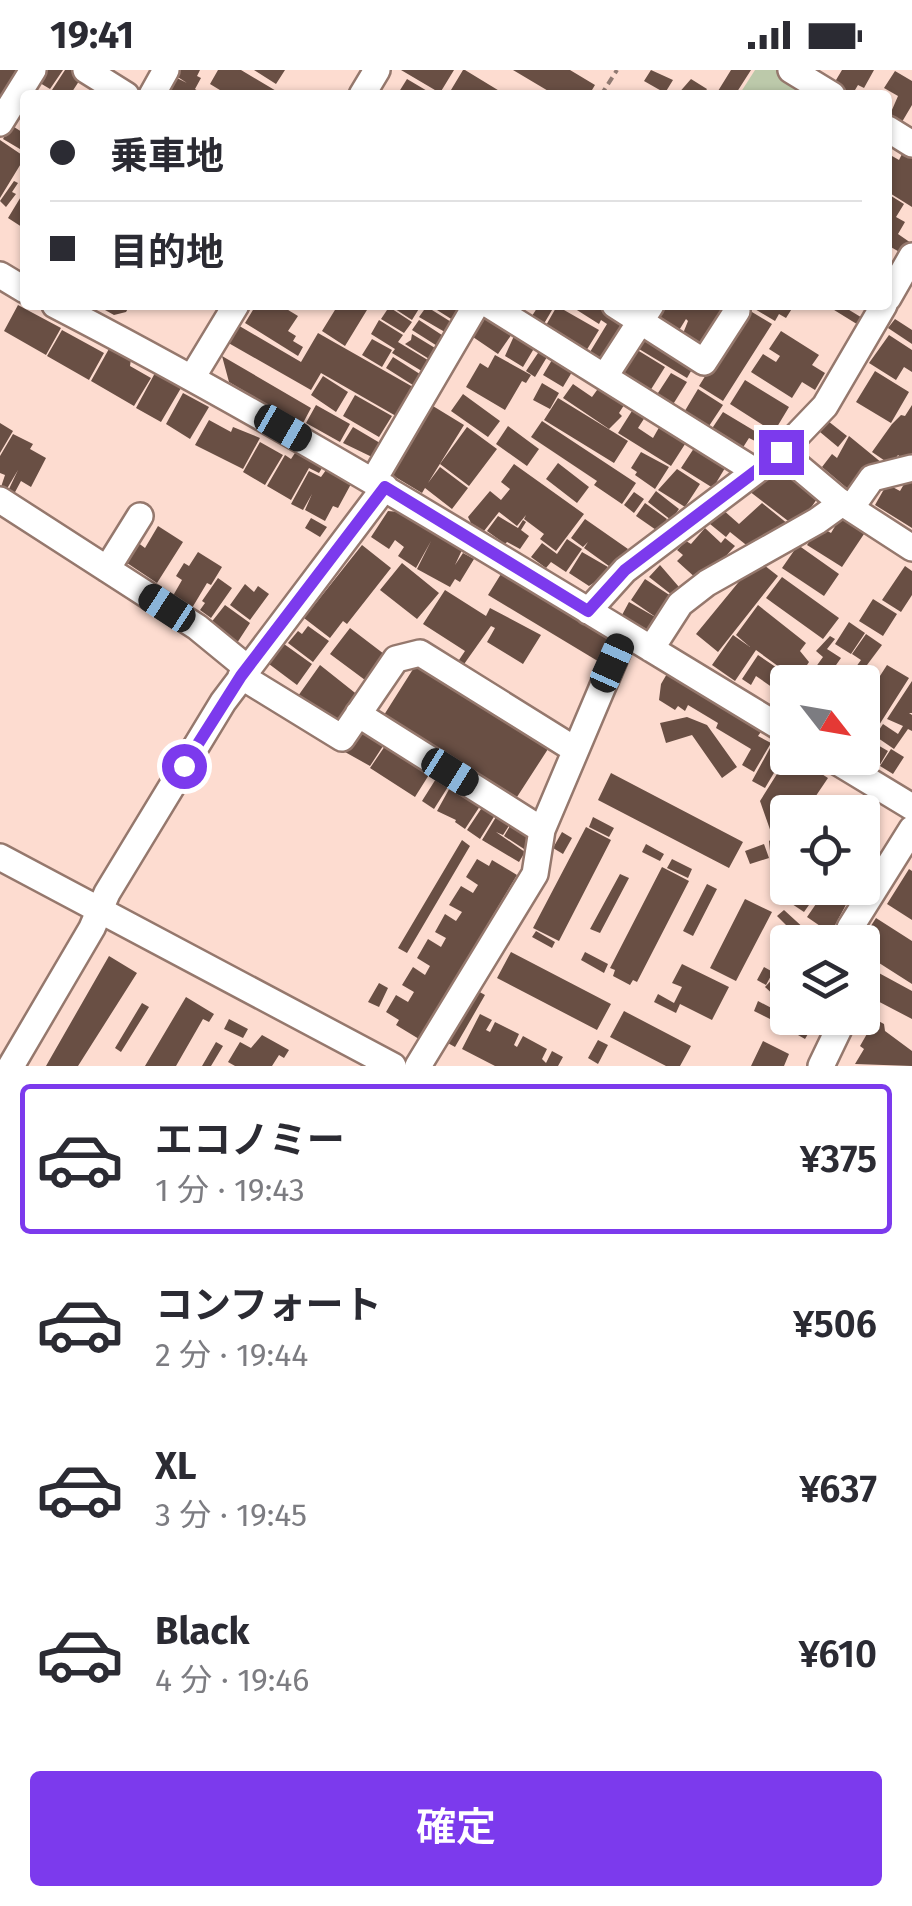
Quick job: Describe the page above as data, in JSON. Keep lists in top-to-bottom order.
{
  "north": "bottom right",
  "page": {
    "status": "19:41",
    "banner": ["乗車地", "目的地"],
    "list": [
      {
        "name": "エコノミー",
        "note": "1 分 · 19:43",
        "value": "¥375"
      },
      {
        "name": "コンフォート",
        "note": "2 分 · 19:44",
        "value": "¥506"
      },
      {
        "name": "XL",
        "note": "3 分 · 19:45",
        "value": "¥637"
      },
      {
        "name": "Black",
        "note": "4 分 · 19:46",
        "value": "¥610"
      }
    ],
    "buttons": "確定"
  }
}
